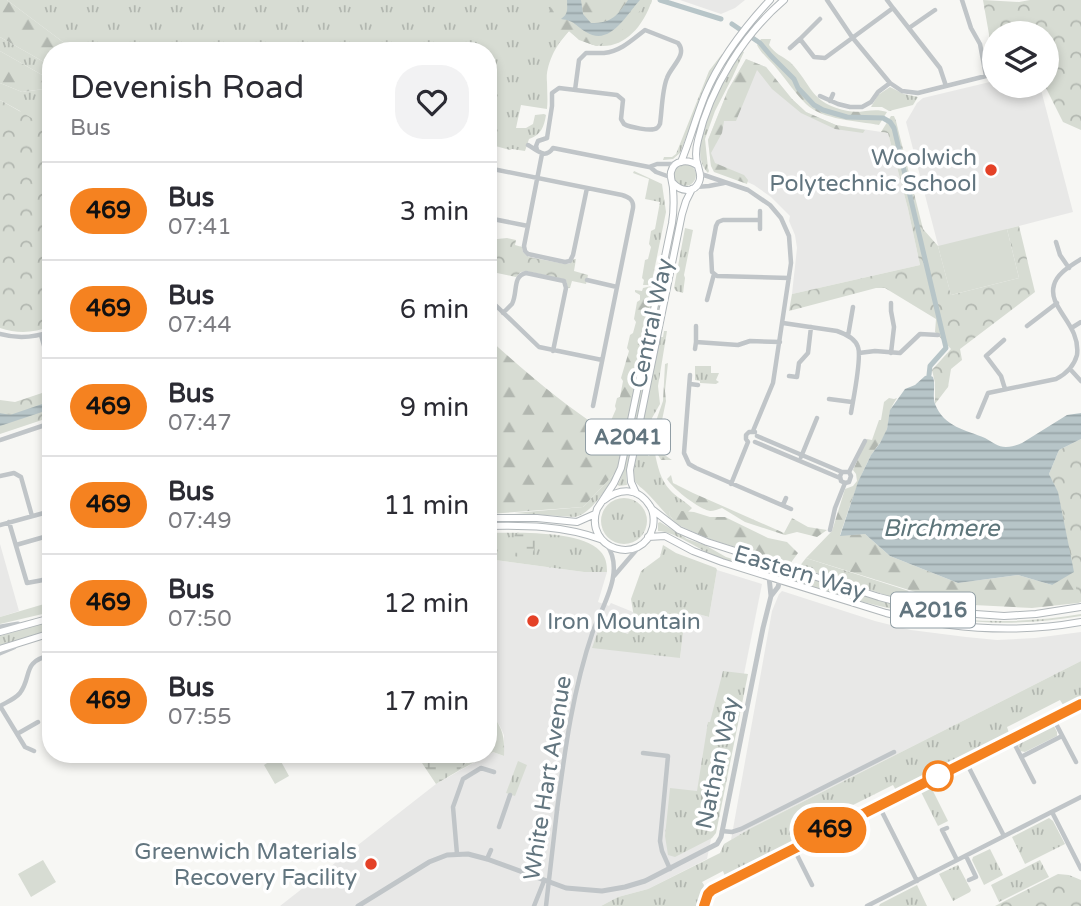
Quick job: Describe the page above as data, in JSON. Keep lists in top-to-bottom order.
{
  "streets": {
    "main road": [
      "Central Way",
      "A2041",
      "Eastern Way",
      "A2016"
    ],
    "street": ["Nathan Way", "White Hart Avenue"]
  },
  "crossings": [
    ["Central Way", "Eastern Way"],
    ["Central Way", "White Hart Avenue"],
    ["Eastern Way", "Nathan Way"],
    ["Eastern Way", "White Hart Avenue"]
  ],
  "water": ["Birchmere"],
  "places": ["Woolwich Polytechnic School", "Iron Mountain", "Greenwich Materials Recovery Facility"],
  "lines": ["bus line 469"],
  "page": {
    "on_map": "469",
    "heading": ["Devenish Road", "Bus"],
    "list": [
      {
        "mark": "469",
        "name": "Bus",
        "note": "07:41",
        "value": "3 min"
      },
      {
        "mark": "469",
        "name": "Bus",
        "note": "07:44",
        "value": "6 min"
      },
      {
        "mark": "469",
        "name": "Bus",
        "note": "07:47",
        "value": "9 min"
      },
      {
        "mark": "469",
        "name": "Bus",
        "note": "07:49",
        "value": "11 min"
      },
      {
        "mark": "469",
        "name": "Bus",
        "note": "07:50",
        "value": "12 min"
      },
      {
        "mark": "469",
        "name": "Bus",
        "note": "07:55",
        "value": "17 min"
      }
    ]
  }
}
